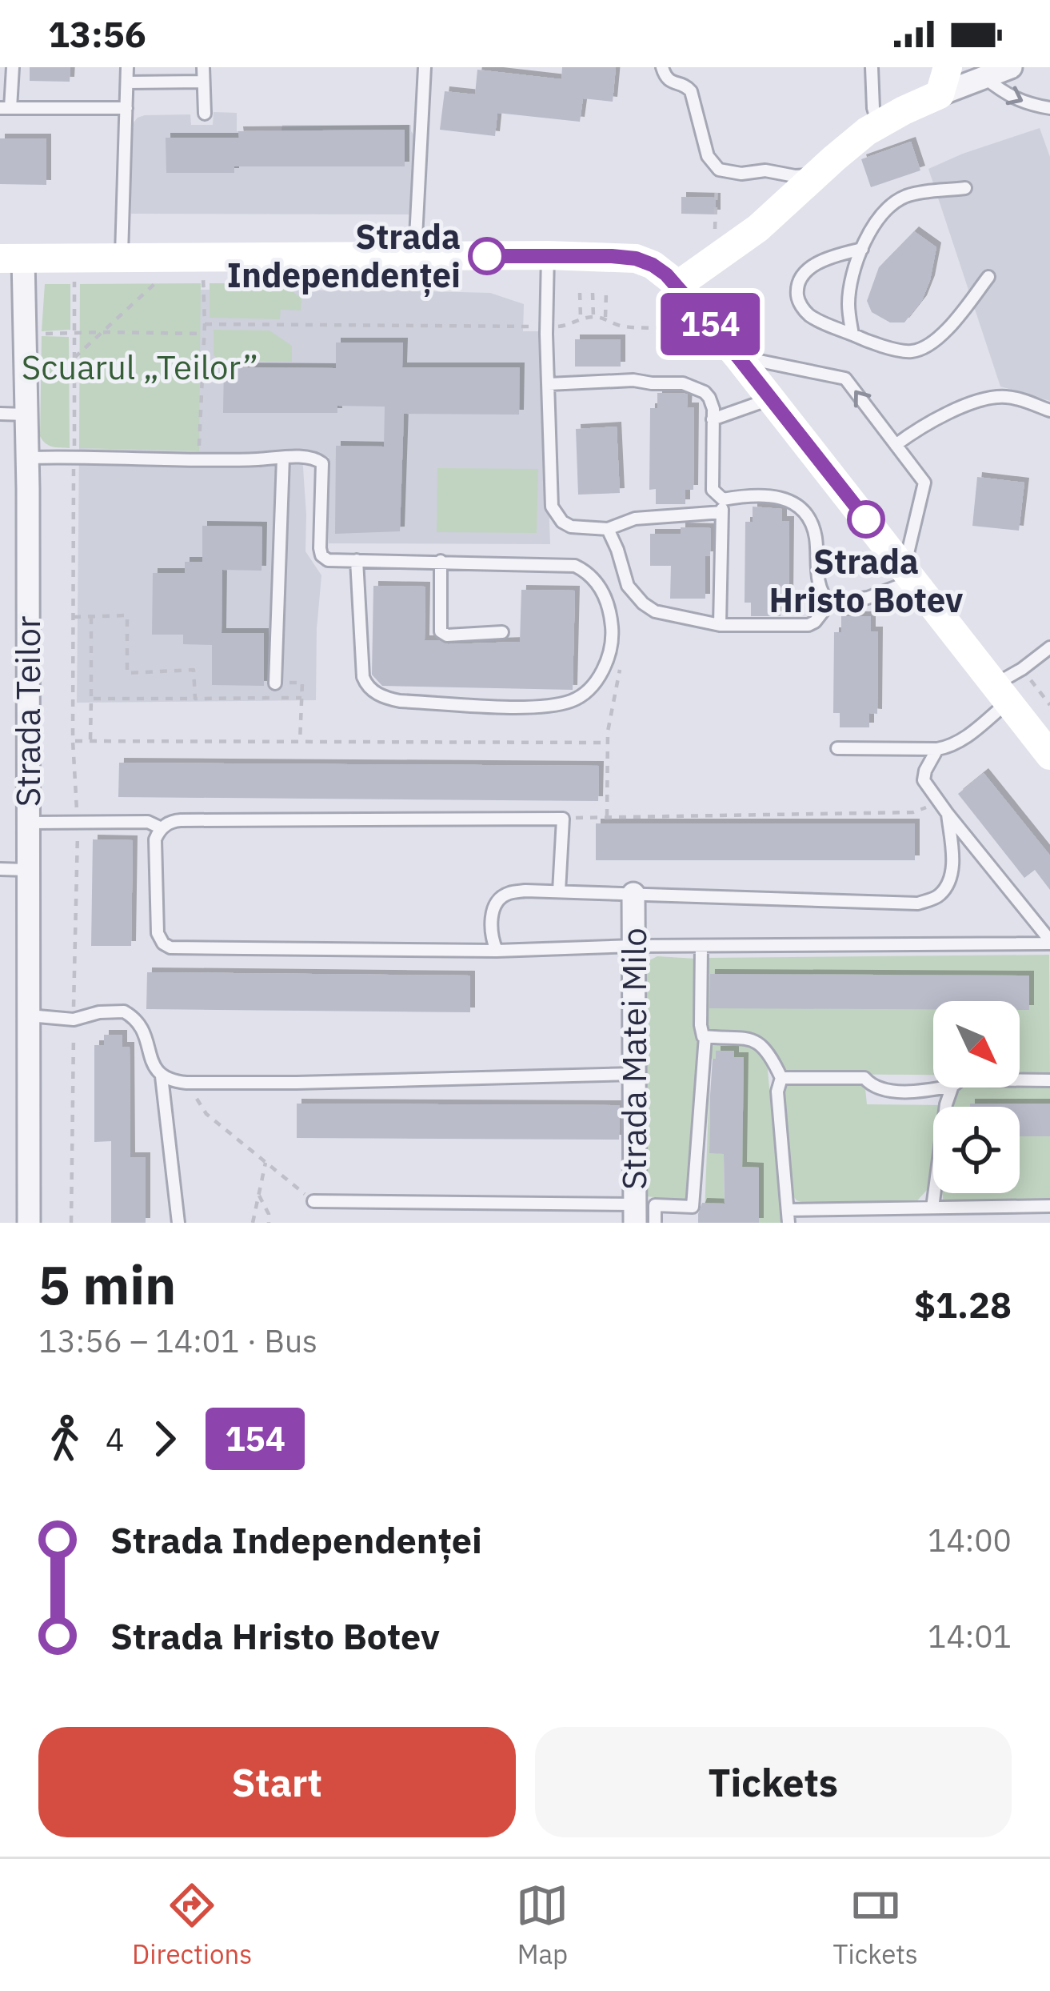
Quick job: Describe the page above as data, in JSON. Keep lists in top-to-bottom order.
{
  "streets": {
    "street": ["Strada Teilor", "Strada Matei Milo"]
  },
  "parks": ["Scuarul „Teilor”"],
  "places": ["Strada Independenței", "Strada Hristo Botev"],
  "lines": ["bus line 154"],
  "north": "bottom right",
  "page": {
    "status": "13:56",
    "on_map": "154",
    "heading": ["5 min", "13:56 – 14:01 · Bus", "$1.28"],
    "legs": ["4", "154"],
    "list": [
      {
        "name": "Strada Independenței",
        "value": "14:00"
      },
      {
        "name": "Strada Hristo Botev",
        "value": "14:01"
      }
    ],
    "buttons": ["Start", "Tickets"],
    "tabs": ["Directions", "Map", "Tickets"]
  }
}
